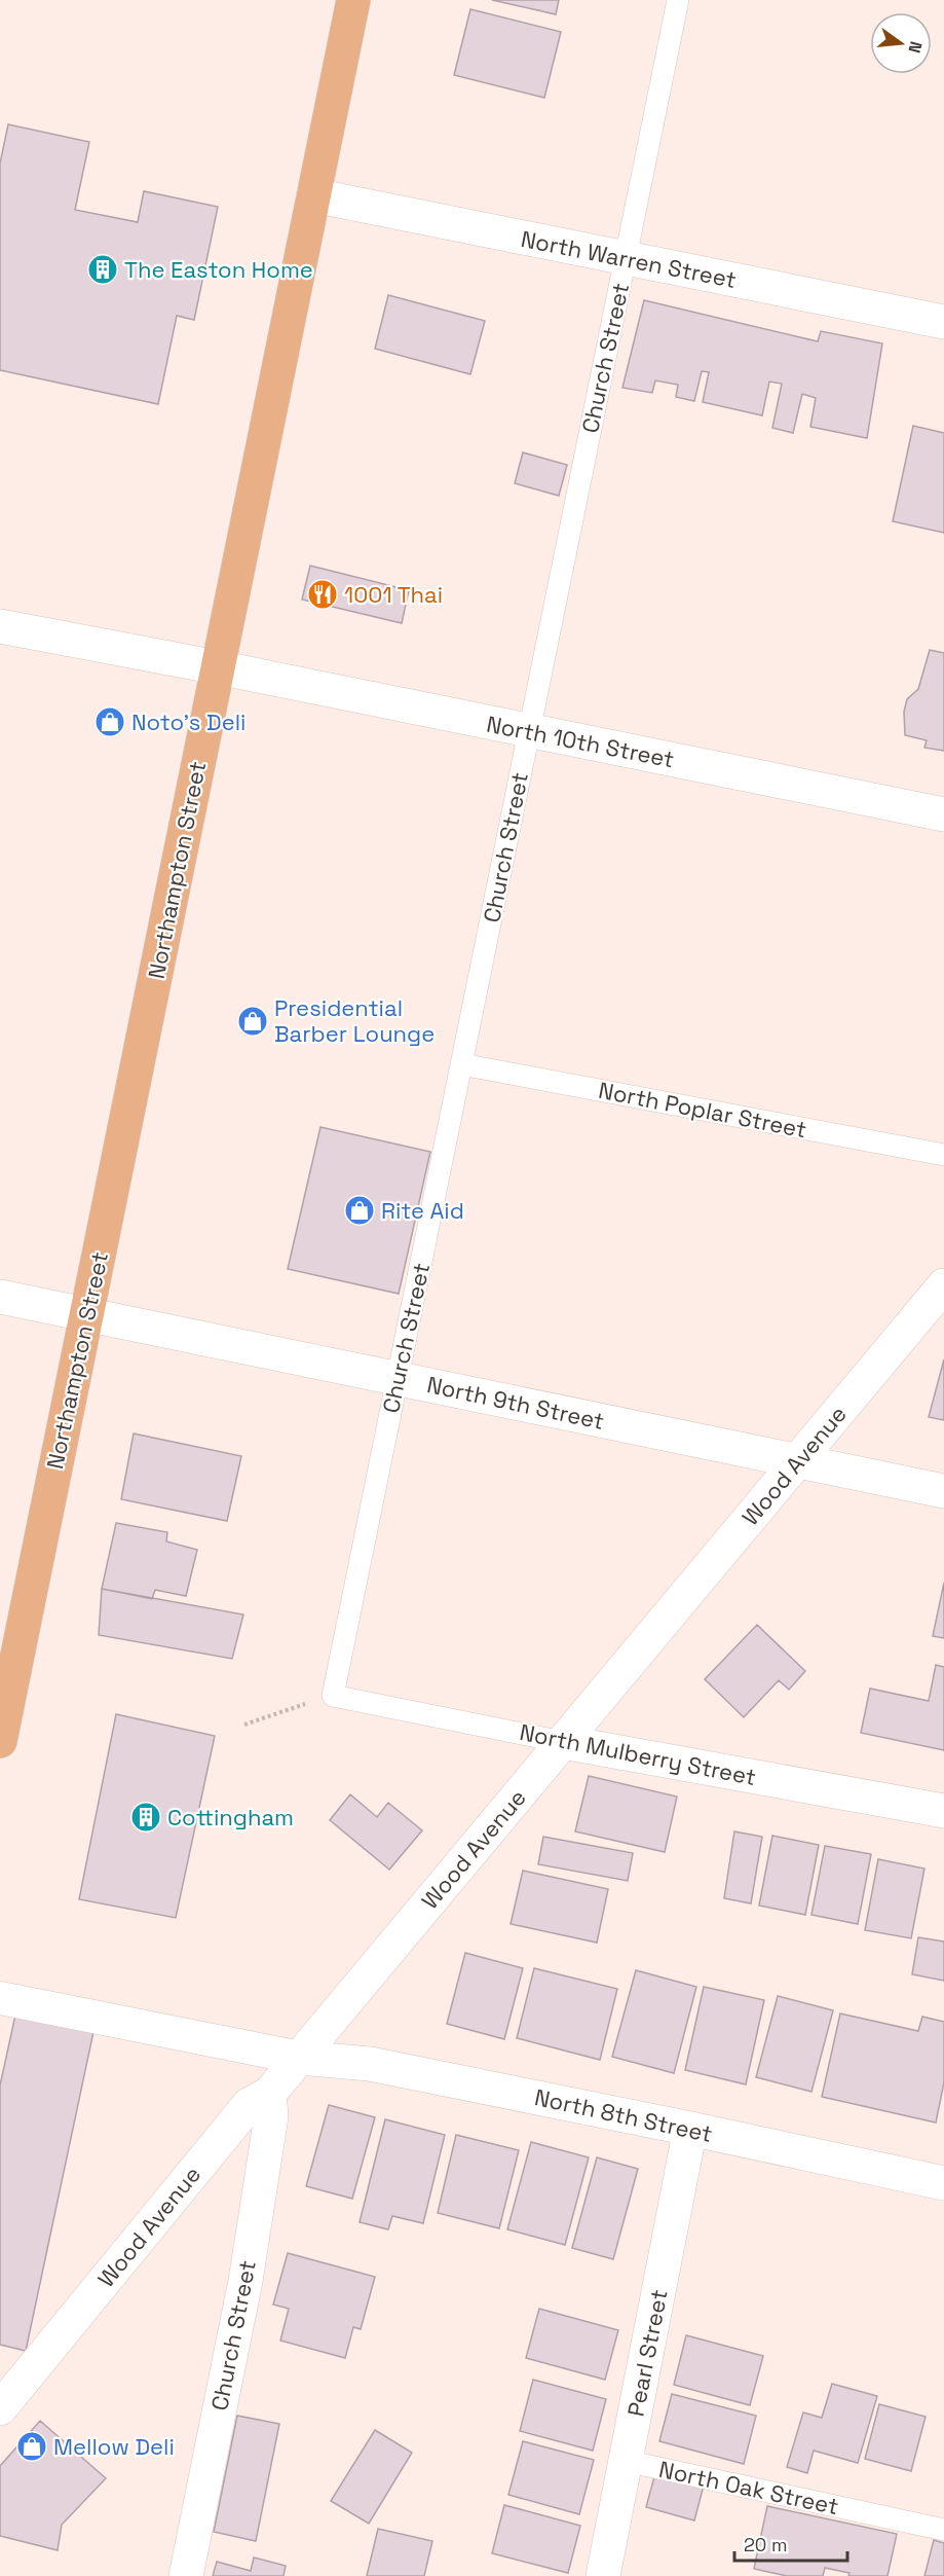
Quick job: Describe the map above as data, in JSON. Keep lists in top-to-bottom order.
{
  "streets": {
    "main road": ["Northampton Street"],
    "street": [
      "North Warren Street",
      "Church Street",
      "North 10th Street",
      "North 9th Street",
      "Wood Avenue",
      "North Mulberry Street",
      "North 8th Street",
      "Pearl Street"
    ],
    "lane": ["North Poplar Street", "North Oak Street"]
  },
  "crossings": [
    ["North Warren Street", "Church Street"],
    ["North Warren Street", "Northampton Street"],
    ["Church Street", "North 10th Street"],
    ["Church Street", "North Poplar Street"],
    ["Church Street", "North 9th Street"],
    ["Church Street", "Wood Avenue"],
    ["Church Street", "North Mulberry Street"],
    ["North 10th Street", "Northampton Street"],
    ["Northampton Street", "North 9th Street"],
    ["North 9th Street", "Wood Avenue"],
    ["Wood Avenue", "North Mulberry Street"],
    ["North 8th Street", "Pearl Street"],
    ["Pearl Street", "North Oak Street"]
  ],
  "places": {
    "building": ["The Easton Home", "Cottingham"],
    "restaurant": ["1001 Thai"],
    "shop": [
      "Noto's Deli",
      "Presidential Barber Lounge",
      "Rite Aid",
      "Mellow Deli"
    ]
  },
  "scale_bar": "20 m",
  "north": "right"
}
